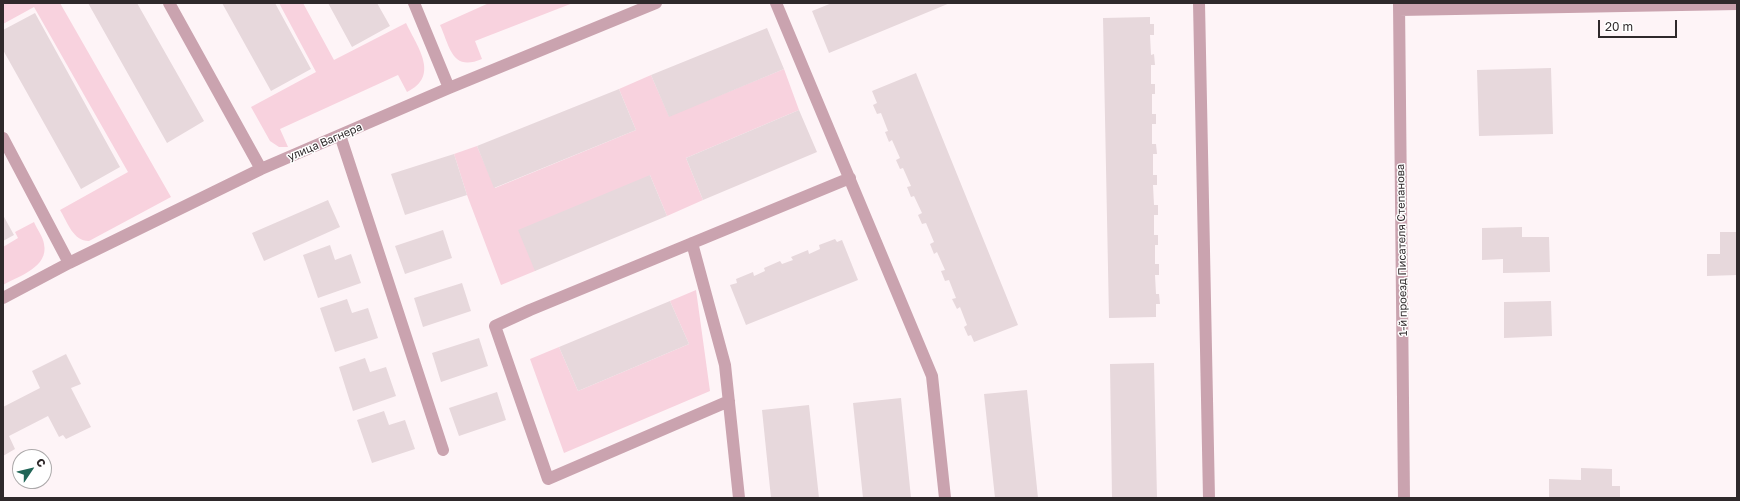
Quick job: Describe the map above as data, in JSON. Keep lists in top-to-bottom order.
{
  "streets": {
    "street": ["улица Вагнера", "1-й проезд Писателя Степанова"]
  },
  "scale_bar": "20 m",
  "north": "top right"
}
